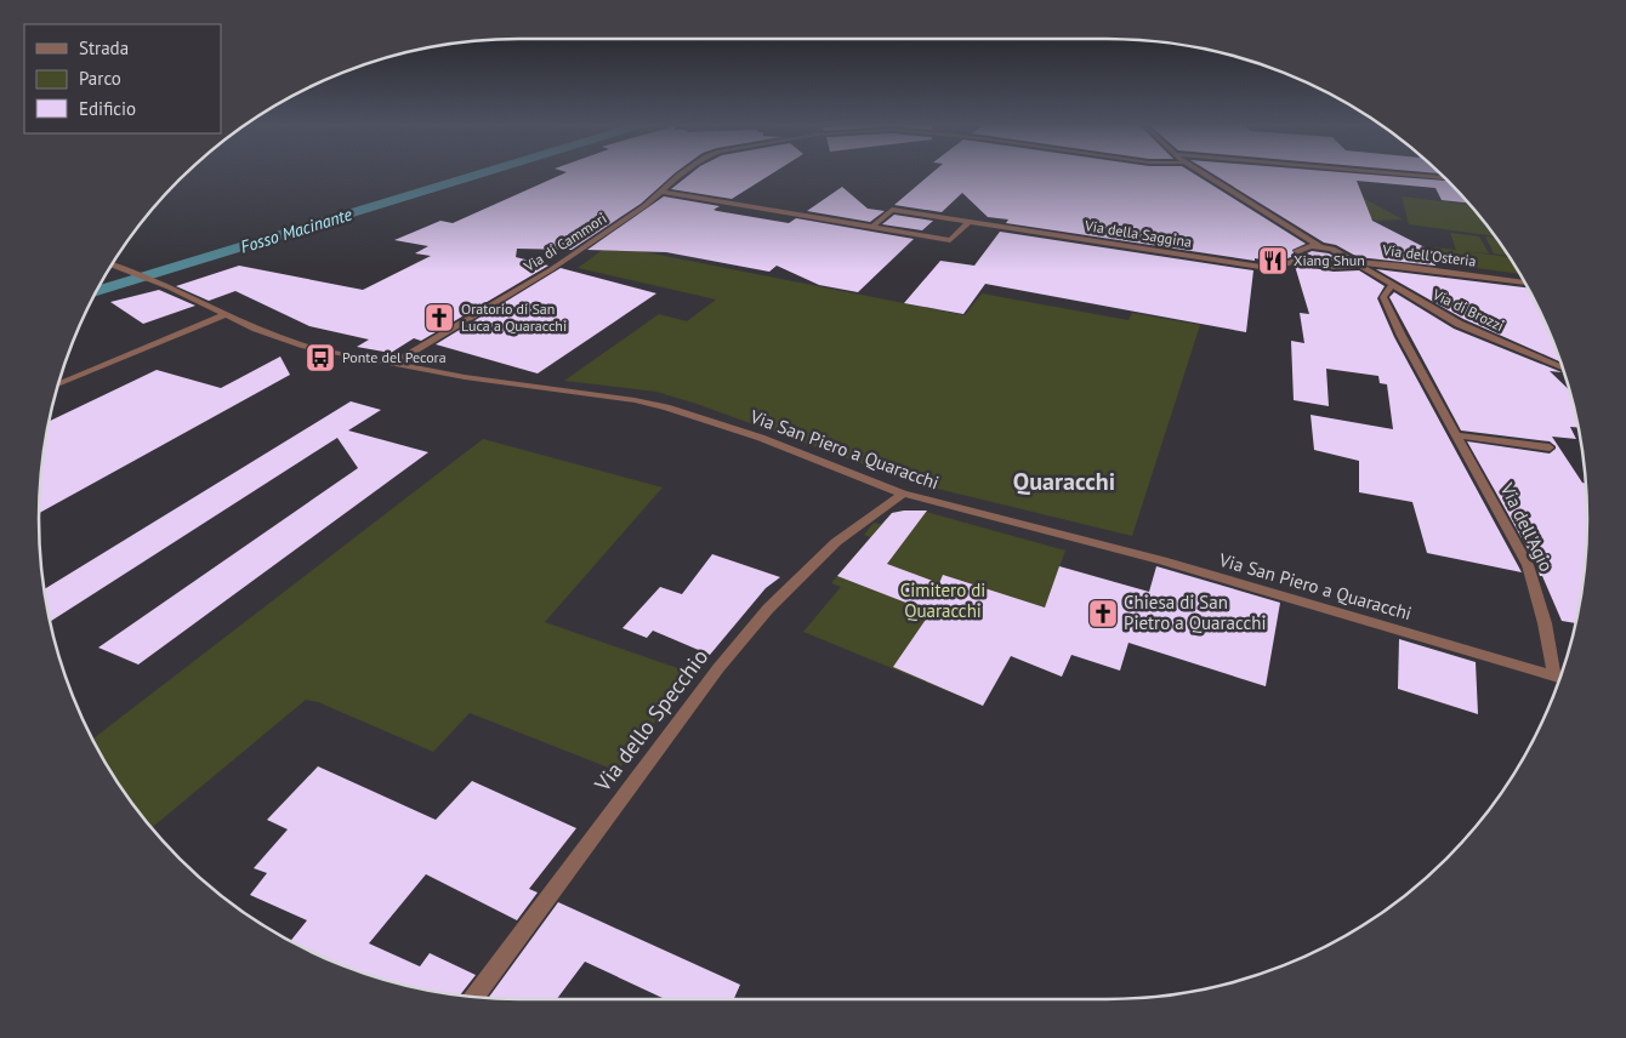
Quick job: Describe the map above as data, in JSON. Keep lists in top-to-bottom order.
{
  "streets": {
    "street": [
      "Via della Saggina",
      "Via di Cammori",
      "Via dell'Osteria",
      "Via di Brozzi",
      "Via San Piero a Quaracchi",
      "Via dell'Agio",
      "Via dello Specchio"
    ]
  },
  "crossings": [
    ["Via di Cammori", "Via San Piero a Quaracchi"],
    ["Via dell'Osteria", "Via di Brozzi"],
    ["Via di Brozzi", "Via dell'Agio"],
    ["Via San Piero a Quaracchi", "Via dell'Agio"],
    ["Via San Piero a Quaracchi", "Via dello Specchio"]
  ],
  "districts": ["Quaracchi"],
  "water": ["Fosso Macinante"],
  "parks": ["Cimitero di Quaracchi"],
  "places": {
    "restaurant": ["Xiang Shun"],
    "church": ["Oratorio di San Luca a Quaracchi", "Chiesa di San Pietro a Quaracchi"],
    "bus stop": ["Ponte del Pecora"]
  },
  "legend": ["Strada", "Parco", "Edificio"]
}
